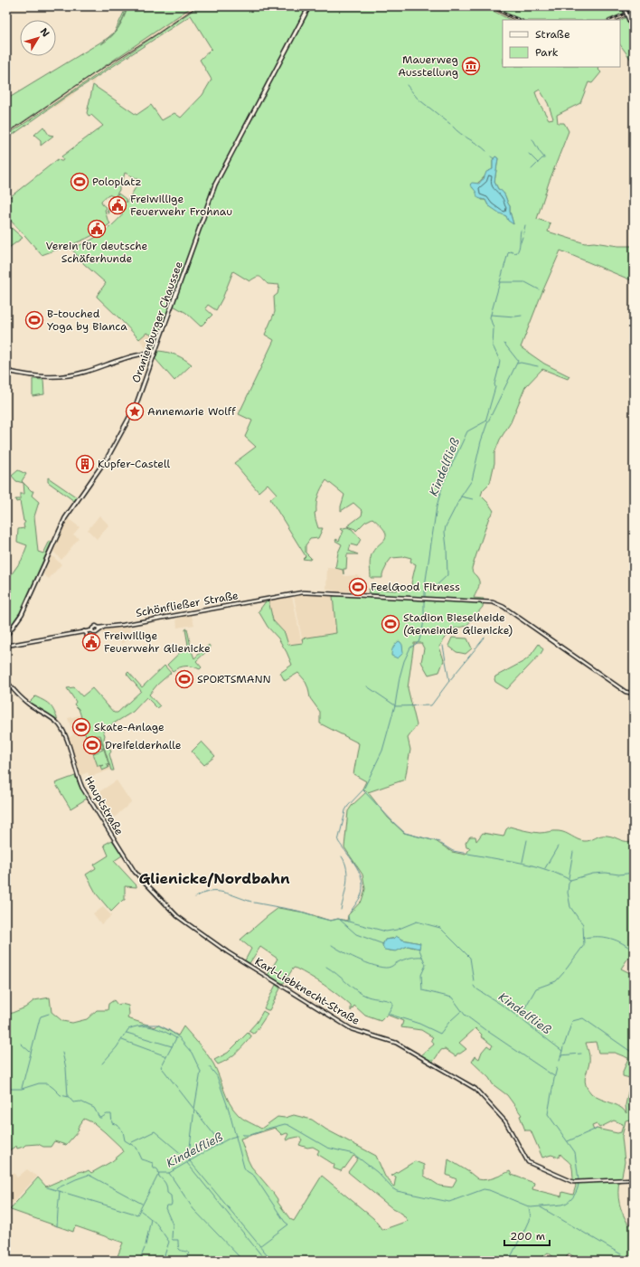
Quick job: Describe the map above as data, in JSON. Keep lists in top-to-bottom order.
{
  "streets": {
    "main road": ["Oranienburger Chaussee"],
    "street": ["Schönfließer Straße", "Hauptstraße", "Karl-Liebknecht-Straße"]
  },
  "crossings": [
    ["Hauptstraße", "Karl-Liebknecht-Straße"]
  ],
  "districts": ["Glienicke/Nordbahn"],
  "water": ["Kindelfließ"],
  "places": {
    "museum": ["Mauerweg Ausstellung"],
    "sports": [
      "Poloplatz",
      "B-touched Yoga by Bianca",
      "FeelGood Fitness",
      "Stadion Bieselheide (Gemeinde Glienicke)",
      "SPORTSMANN",
      "Skate-Anlage",
      "Dreifelderhalle"
    ],
    "public building": ["Freiwillige Feuerwehr Frohnau", "Verein für deutsche Schäferhunde", "Freiwillige Feuerwehr Glienicke"],
    "place": ["Annemarie Wolff"],
    "building": ["Kupfer-Castell"]
  },
  "legend": ["Straße", "Park"],
  "scale_bar": "200 m",
  "north": "top right"
}
